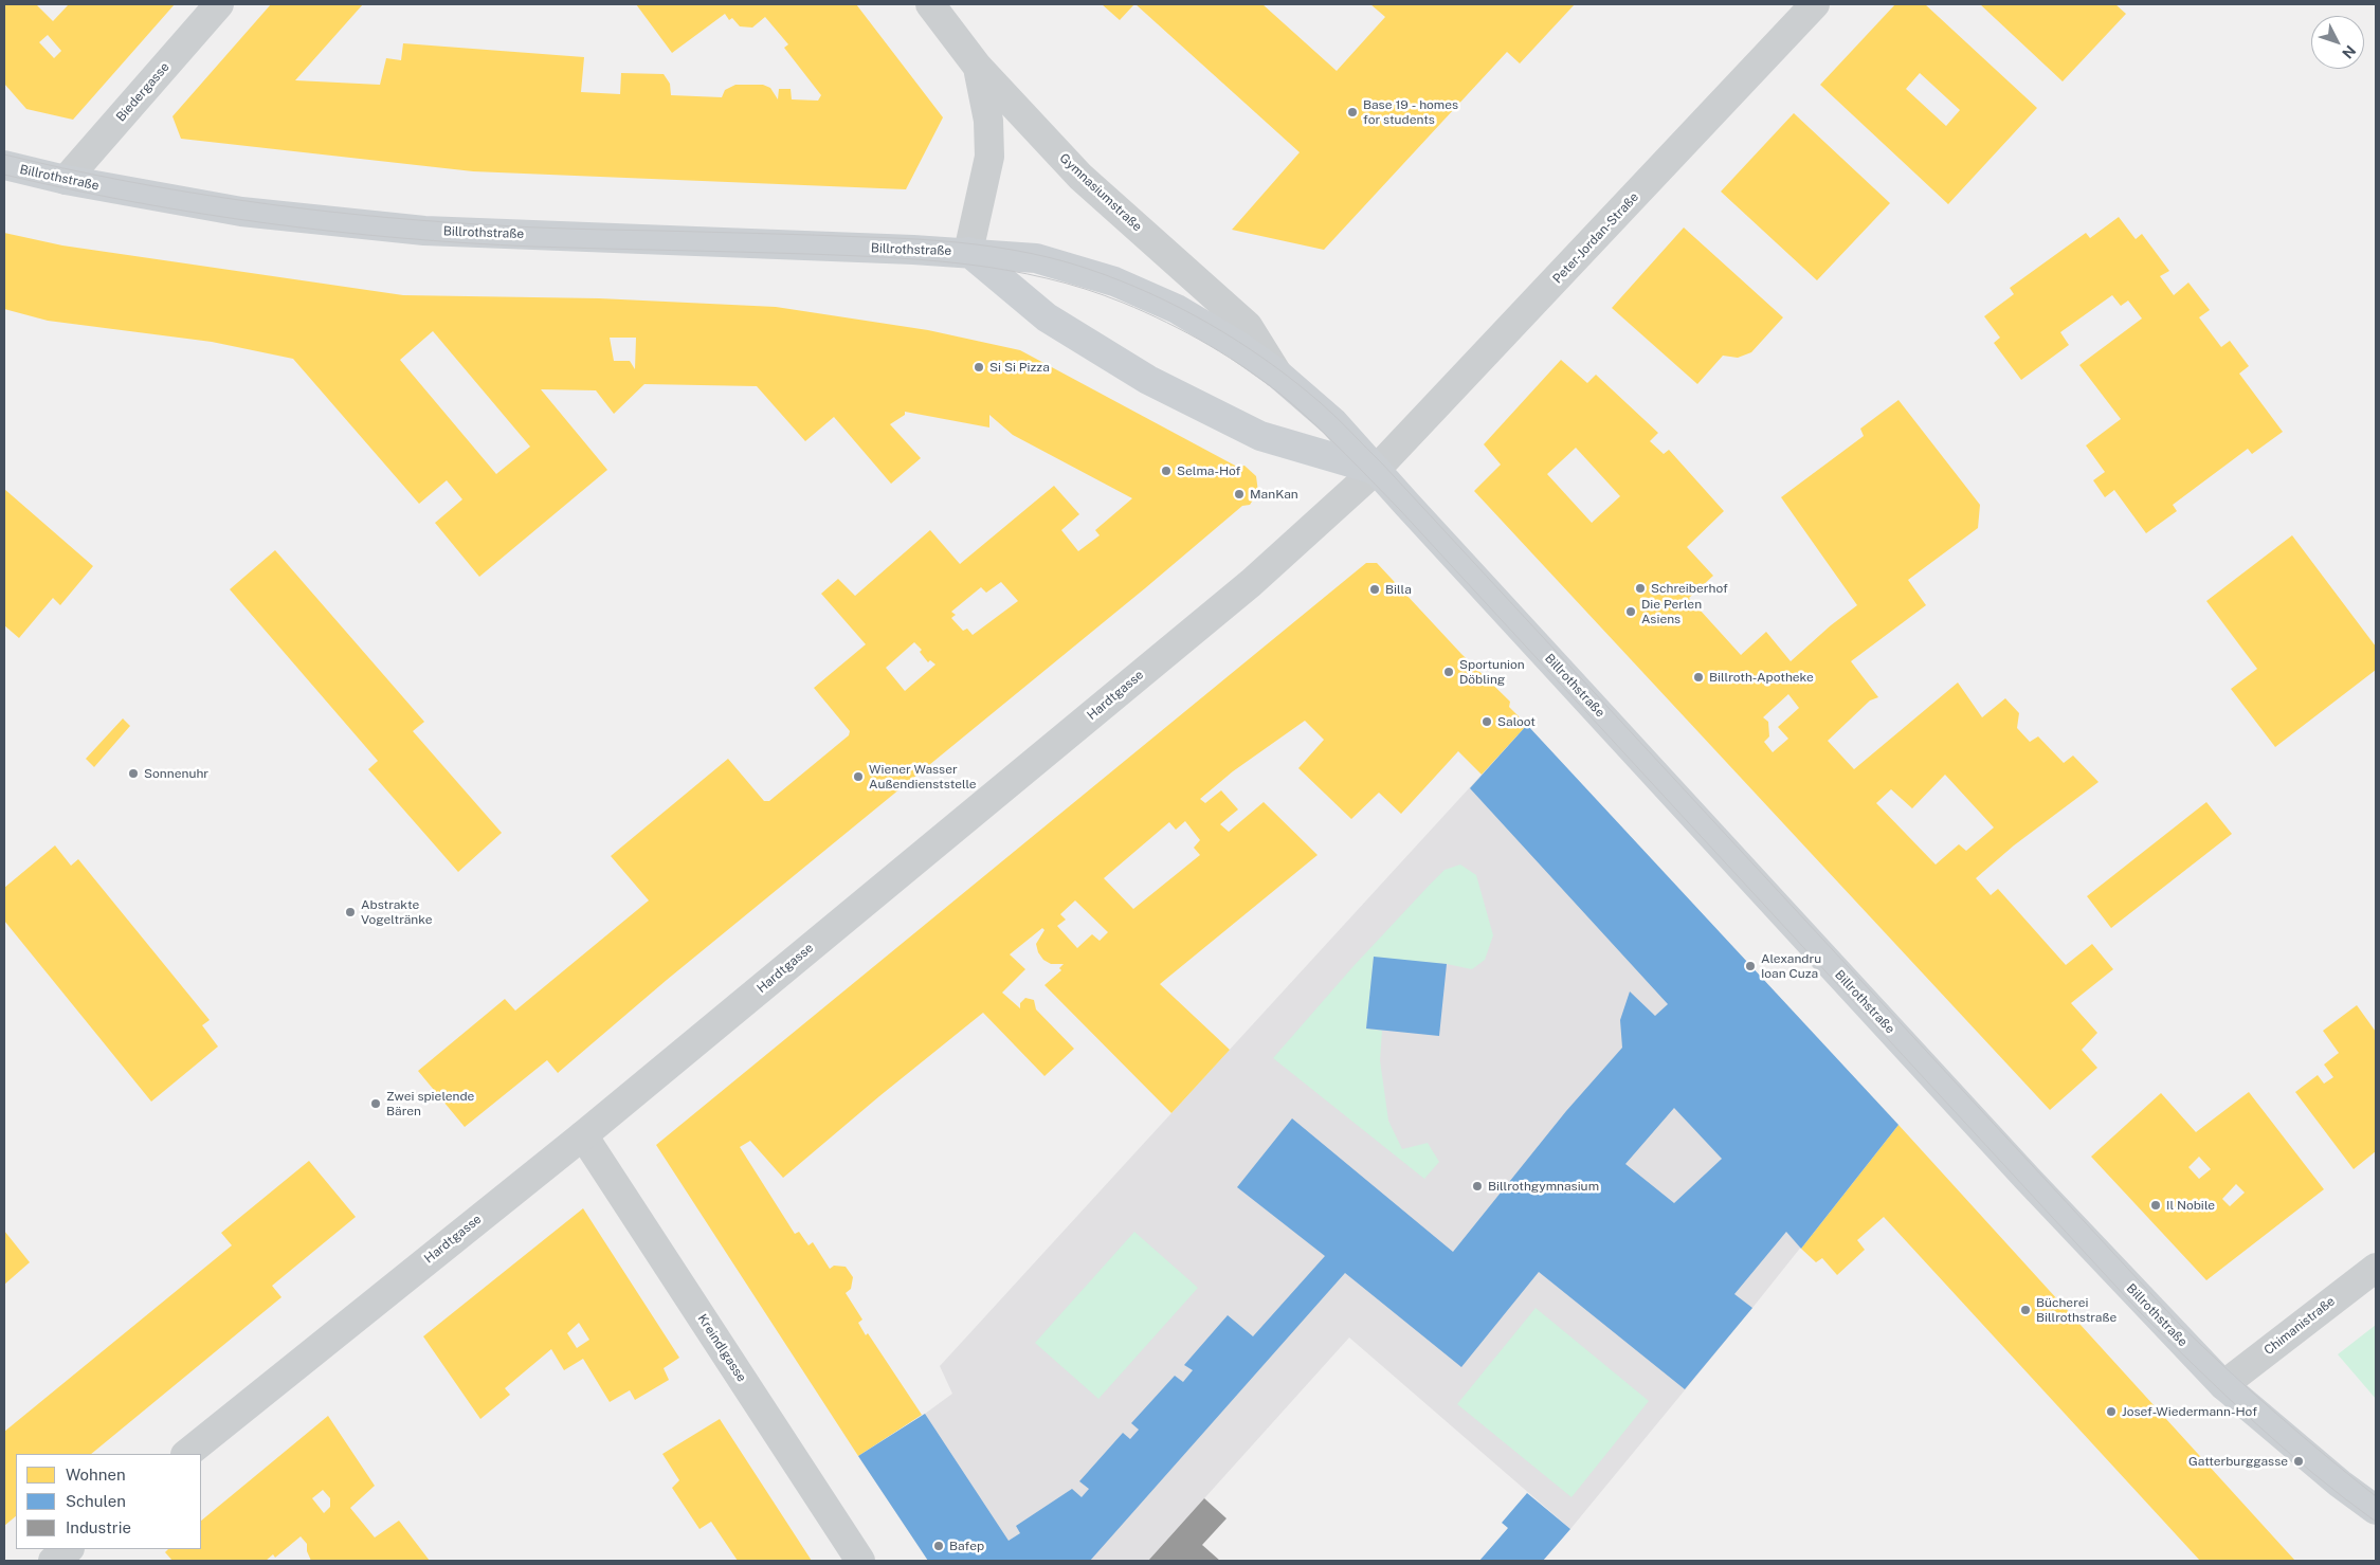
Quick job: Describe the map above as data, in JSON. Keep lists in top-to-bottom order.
{
  "streets": {
    "main road": ["Billrothstraße"],
    "street": [
      "Biedergasse",
      "Gymnasiumstraße",
      "Peter-Jordan-Straße",
      "Hardtgasse",
      "Chimanistraße",
      "Kreindlgasse"
    ]
  },
  "crossings": [
    ["Biedergasse", "Billrothstraße"],
    ["Billrothstraße", "Gymnasiumstraße"],
    ["Billrothstraße", "Peter-Jordan-Straße"],
    ["Billrothstraße", "Hardtgasse"],
    ["Billrothstraße", "Chimanistraße"],
    ["Peter-Jordan-Straße", "Hardtgasse"],
    ["Hardtgasse", "Kreindlgasse"]
  ],
  "places": [
    "Base 19 - homes for students",
    "Si Si Pizza",
    "Selma-Hof",
    "ManKan",
    "Schreiberhof",
    "Billa",
    "Die Perlen Asiens",
    "Sportunion Döbling",
    "Billroth-Apotheke",
    "Saloot",
    "Sonnenuhr",
    "Wiener Wasser Außendienststelle",
    "Abstrakte Vogeltränke",
    "Alexandru Ioan Cuza",
    "Zwei spielende Bären",
    "Billrothgymnasium",
    "Il Nobile",
    "Bücherei Billrothstraße",
    "Josef-Wiedermann-Hof",
    "Gatterburggasse",
    "Bafep"
  ],
  "legend": ["Wohnen", "Schulen", "Industrie"],
  "north": "bottom right"
}
